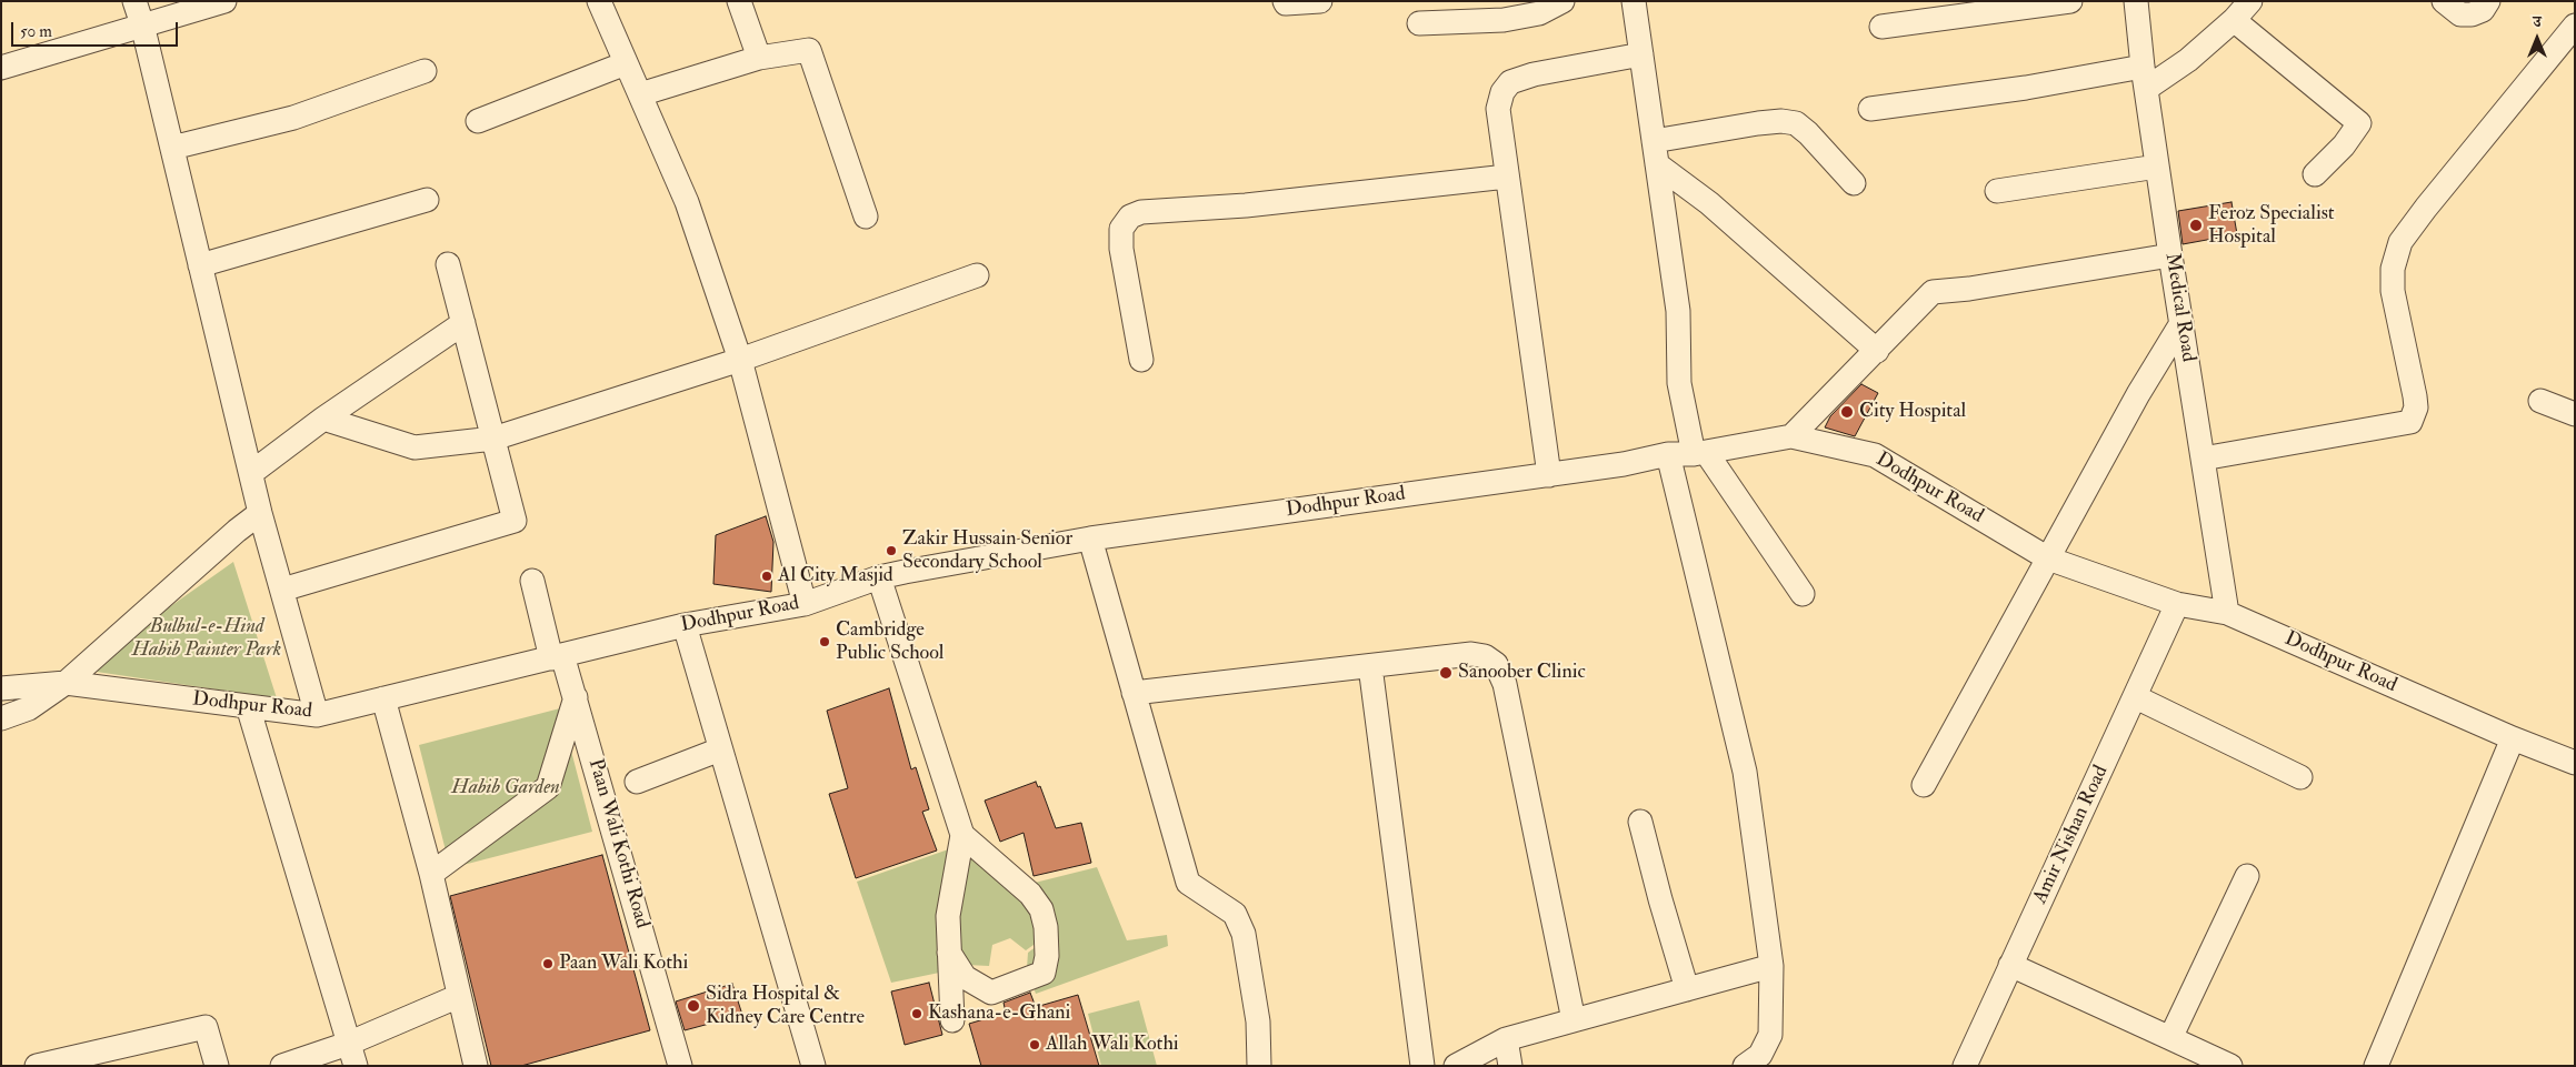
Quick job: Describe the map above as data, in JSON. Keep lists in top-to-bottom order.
{
  "streets": {
    "street": [
      "Medical Road",
      "Dodhpur Road",
      "Amir Nishan Road",
      "Paan Wali Kothi Road"
    ]
  },
  "crossings": [
    ["Medical Road", "Dodhpur Road"],
    ["Dodhpur Road", "Amir Nishan Road"],
    ["Dodhpur Road", "Paan Wali Kothi Road"]
  ],
  "parks": ["Bulbul-e-Hind Habib Painter Park", "Habib Garden"],
  "places": [
    "Feroz Specialist Hospital",
    "City Hospital",
    "Zakir Hussain Senior Secondary School",
    "Al City Masjid",
    "Cambridge Public School",
    "Sanoober Clinic",
    "Paan Wali Kothi",
    "Sidra Hospital & Kidney Care Centre",
    "Kashana-e-Ghani",
    "Allah Wali Kothi"
  ],
  "scale_bar": "50 m",
  "north": "top"
}
